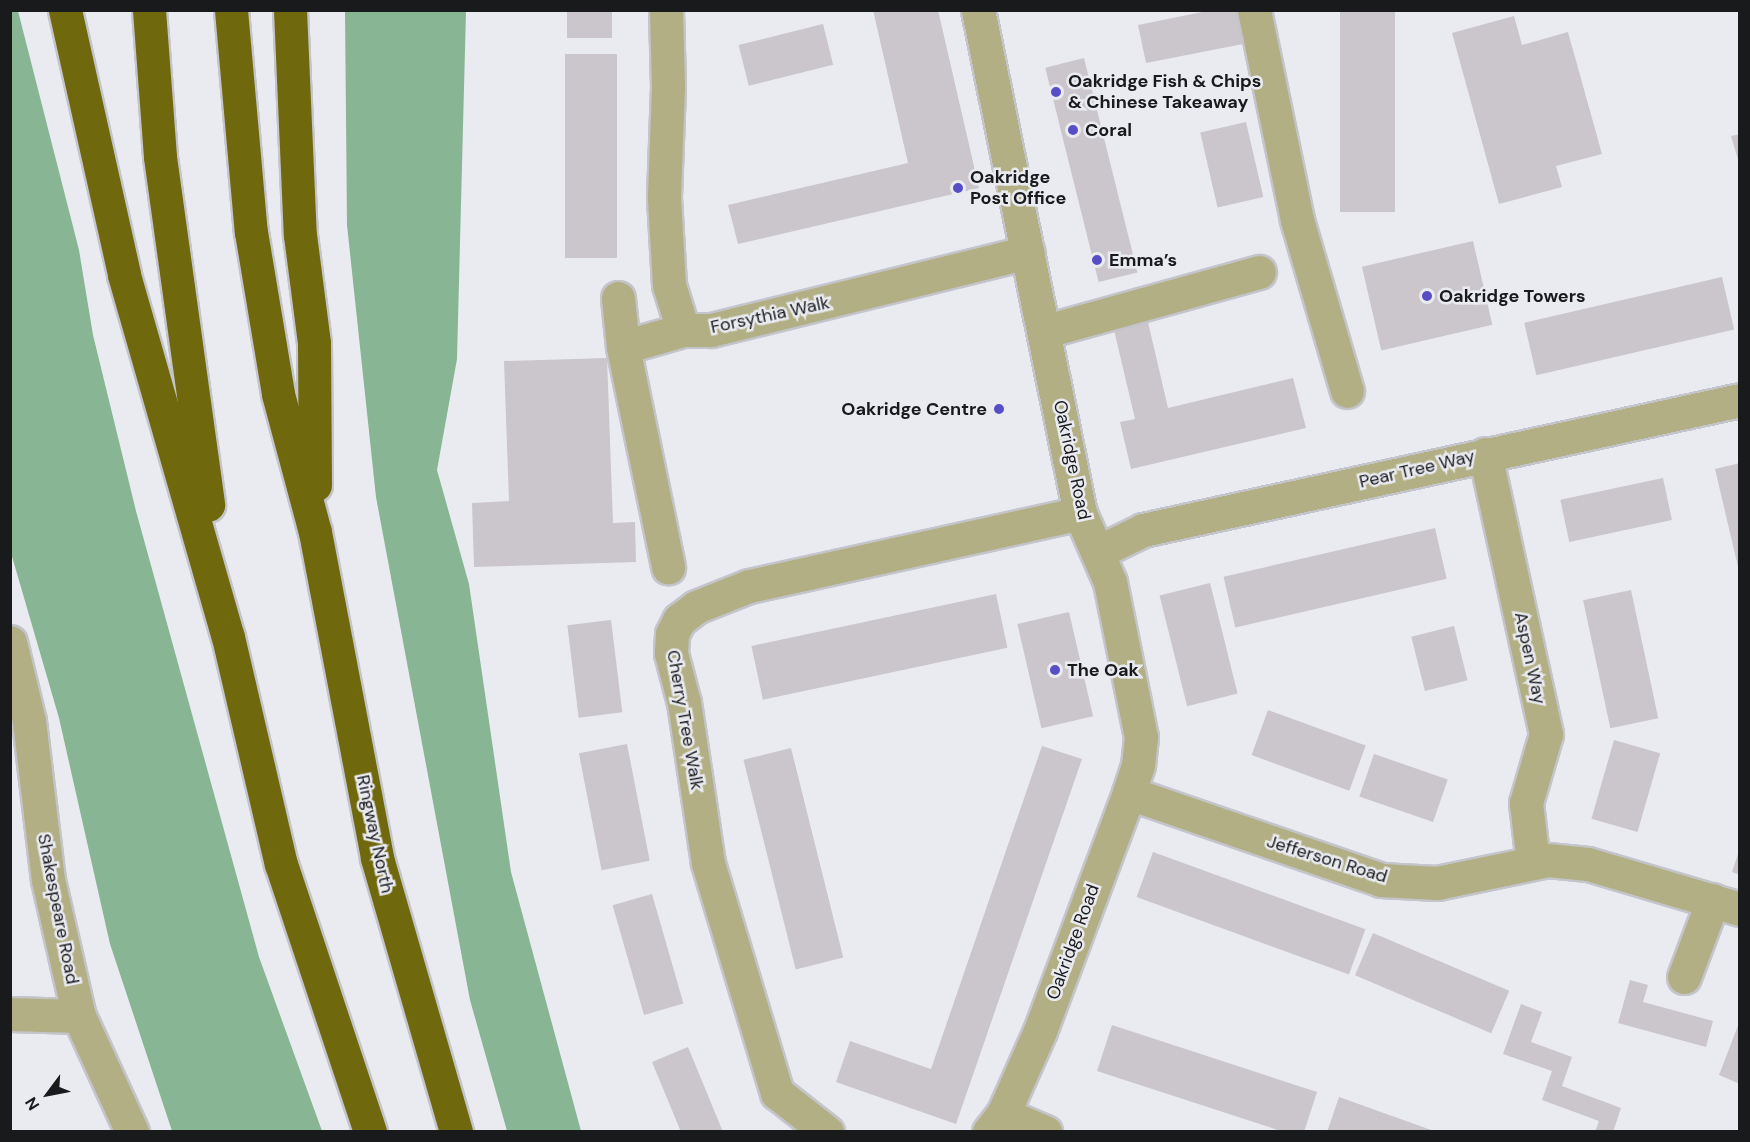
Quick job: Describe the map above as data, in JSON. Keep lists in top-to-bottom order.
{
  "streets": {
    "highway": ["Ringway North"],
    "street": [
      "Forsythia Walk",
      "Oakridge Road",
      "Pear Tree Way",
      "Aspen Way",
      "Cherry Tree Walk",
      "Jefferson Road",
      "Shakespeare Road"
    ]
  },
  "crossings": [
    ["Forsythia Walk", "Oakridge Road"],
    ["Oakridge Road", "Pear Tree Way"],
    ["Oakridge Road", "Cherry Tree Walk"],
    ["Oakridge Road", "Jefferson Road"],
    ["Pear Tree Way", "Aspen Way"],
    ["Aspen Way", "Jefferson Road"]
  ],
  "places": [
    "Oakridge Fish & Chips & Chinese Takeaway",
    "Coral",
    "Oakridge Post Office",
    "Emma’s",
    "Oakridge Towers",
    "Oakridge Centre",
    "The Oak"
  ],
  "north": "bottom left"
}
